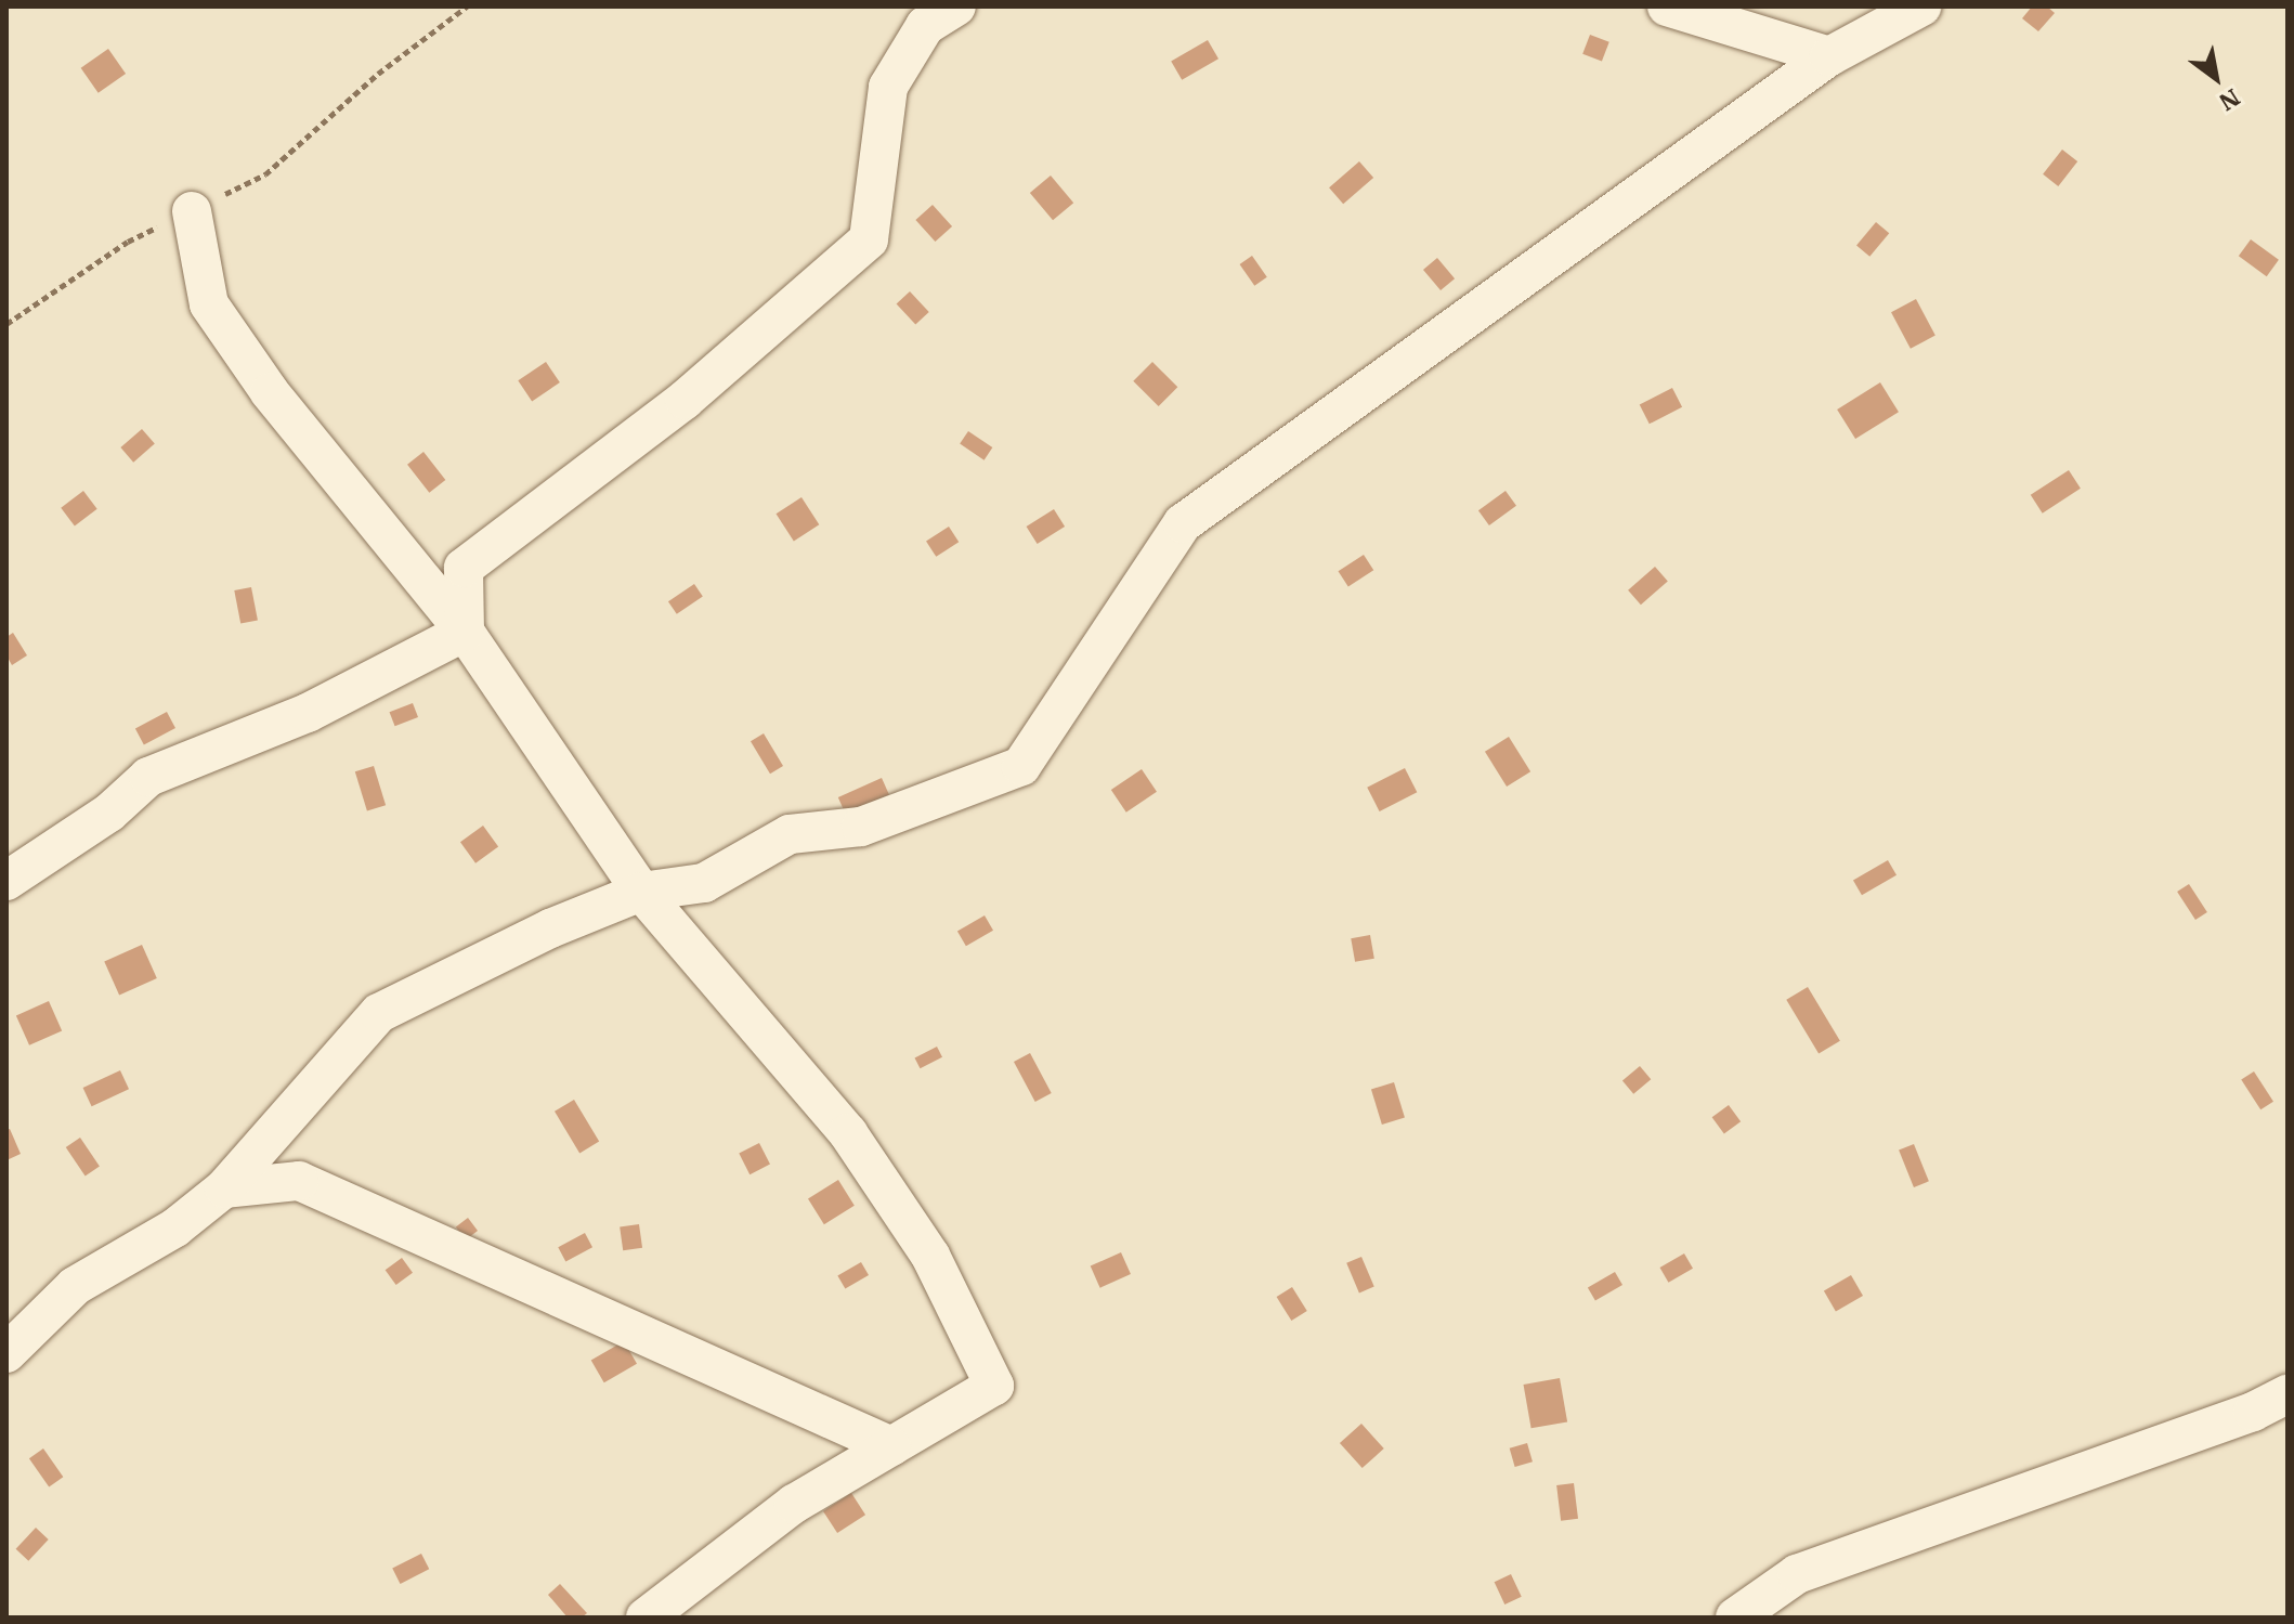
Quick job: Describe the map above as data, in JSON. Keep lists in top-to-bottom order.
{
  "north": "bottom right"
}
